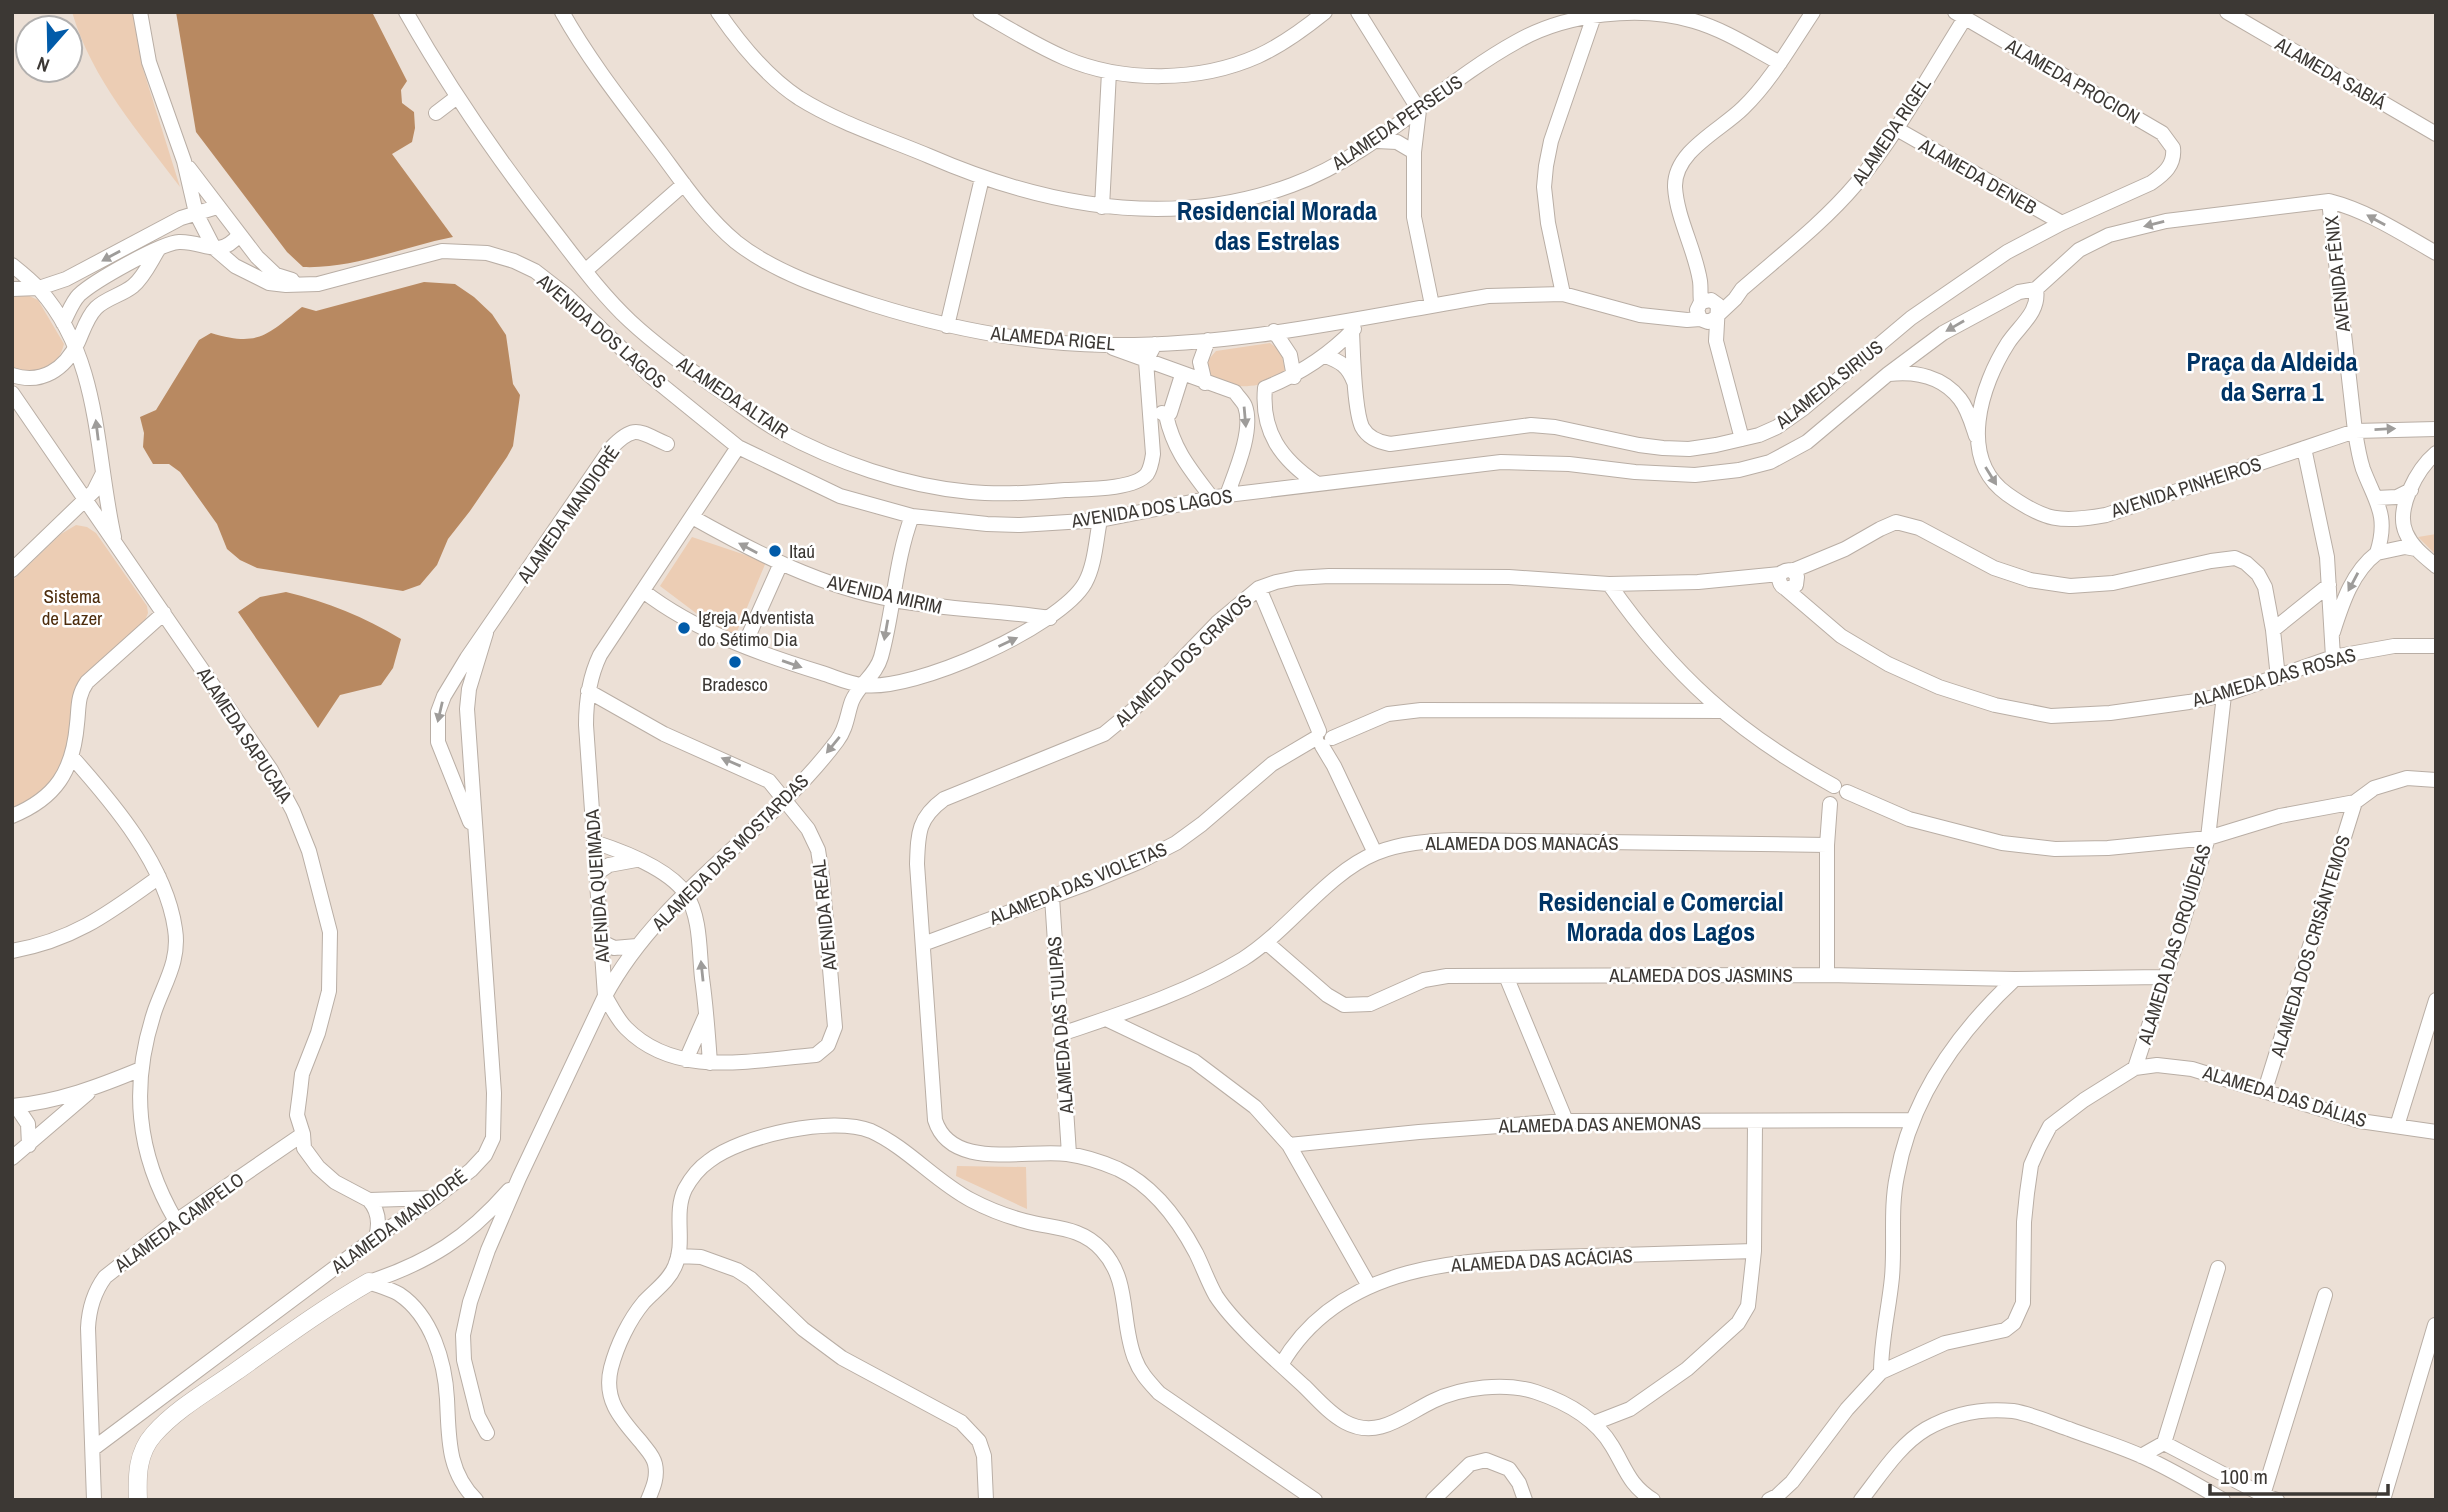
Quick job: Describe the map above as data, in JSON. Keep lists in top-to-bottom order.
{
  "streets": {
    "street": [
      "ALAMEDA SABIÁ",
      "ALAMEDA PROCION",
      "ALAMEDA PERSEUS",
      "ALAMEDA RIGEL",
      "ALAMEDA DENEB",
      "AVENIDA FÊNIX",
      "AVENIDA DOS LAGOS",
      "ALAMEDA SIRIUS",
      "ALAMEDA ALTAIR",
      "AVENIDA PINHEIROS",
      "ALAMEDA MANDIORÉ",
      "AVENIDA MIRIM",
      "ALAMEDA DOS CRAVOS",
      "ALAMEDA DAS ROSAS",
      "ALAMEDA SAPUCAIA",
      "ALAMEDA DOS MANACÁS",
      "ALAMEDA DAS MOSTARDAS",
      "ALAMEDA DAS VIOLETAS",
      "AVENIDA QUEIMADA",
      "AVENIDA REAL",
      "ALAMEDA DAS ORQUÍDEAS",
      "ALAMEDA DOS CRISÂNTEMOS",
      "ALAMEDA DOS JASMINS",
      "ALAMEDA DAS TULIPAS",
      "ALAMEDA DAS DÁLIAS",
      "ALAMEDA DAS ANEMONAS",
      "ALAMEDA CAMPELO",
      "ALAMEDA DAS ACÁCIAS"
    ]
  },
  "crossings": [
    ["ALAMEDA PROCION", "ALAMEDA RIGEL"],
    ["ALAMEDA PROCION", "ALAMEDA SIRIUS"],
    ["ALAMEDA RIGEL", "ALAMEDA DENEB"],
    ["ALAMEDA DENEB", "ALAMEDA SIRIUS"],
    ["AVENIDA FÊNIX", "AVENIDA PINHEIROS"],
    ["AVENIDA DOS LAGOS", "AVENIDA PINHEIROS"],
    ["AVENIDA DOS LAGOS", "ALAMEDA DAS MOSTARDAS"],
    ["AVENIDA DOS LAGOS", "AVENIDA QUEIMADA"],
    ["ALAMEDA MANDIORÉ", "ALAMEDA SAPUCAIA"],
    ["ALAMEDA MANDIORÉ", "ALAMEDA CAMPELO"],
    ["AVENIDA MIRIM", "ALAMEDA DAS MOSTARDAS"],
    ["AVENIDA MIRIM", "AVENIDA QUEIMADA"],
    ["ALAMEDA DOS CRAVOS", "ALAMEDA DAS ROSAS"],
    ["ALAMEDA DOS CRAVOS", "ALAMEDA DAS VIOLETAS"],
    ["ALAMEDA DOS CRAVOS", "ALAMEDA DAS TULIPAS"],
    ["ALAMEDA DAS ROSAS", "ALAMEDA DAS ORQUÍDEAS"],
    ["ALAMEDA SAPUCAIA", "ALAMEDA CAMPELO"],
    ["ALAMEDA DOS MANACÁS", "ALAMEDA DOS JASMINS"],
    ["ALAMEDA DOS MANACÁS", "ALAMEDA DAS TULIPAS"],
    ["ALAMEDA DAS MOSTARDAS", "AVENIDA QUEIMADA"],
    ["ALAMEDA DAS MOSTARDAS", "AVENIDA REAL"],
    ["ALAMEDA DAS VIOLETAS", "ALAMEDA DAS TULIPAS"],
    ["AVENIDA QUEIMADA", "AVENIDA REAL"],
    ["ALAMEDA DAS ORQUÍDEAS", "ALAMEDA DOS JASMINS"],
    ["ALAMEDA DAS ORQUÍDEAS", "ALAMEDA DAS DÁLIAS"],
    ["ALAMEDA DOS CRISÂNTEMOS", "ALAMEDA DAS DÁLIAS"]
  ],
  "one_way": ["AVENIDA PINHEIROS", "ALAMEDA DAS MOSTARDAS"],
  "districts": ["Residencial Morada das Estrelas", "Praça da Aldeida da Serra 1", "Residencial e Comercial Morada dos Lagos"],
  "parks": ["Sistema de Lazer"],
  "places": ["Itaú", "Igreja Adventista do Sétimo Dia", "Bradesco"],
  "scale_bar": "100 m",
  "north": "bottom"
}
